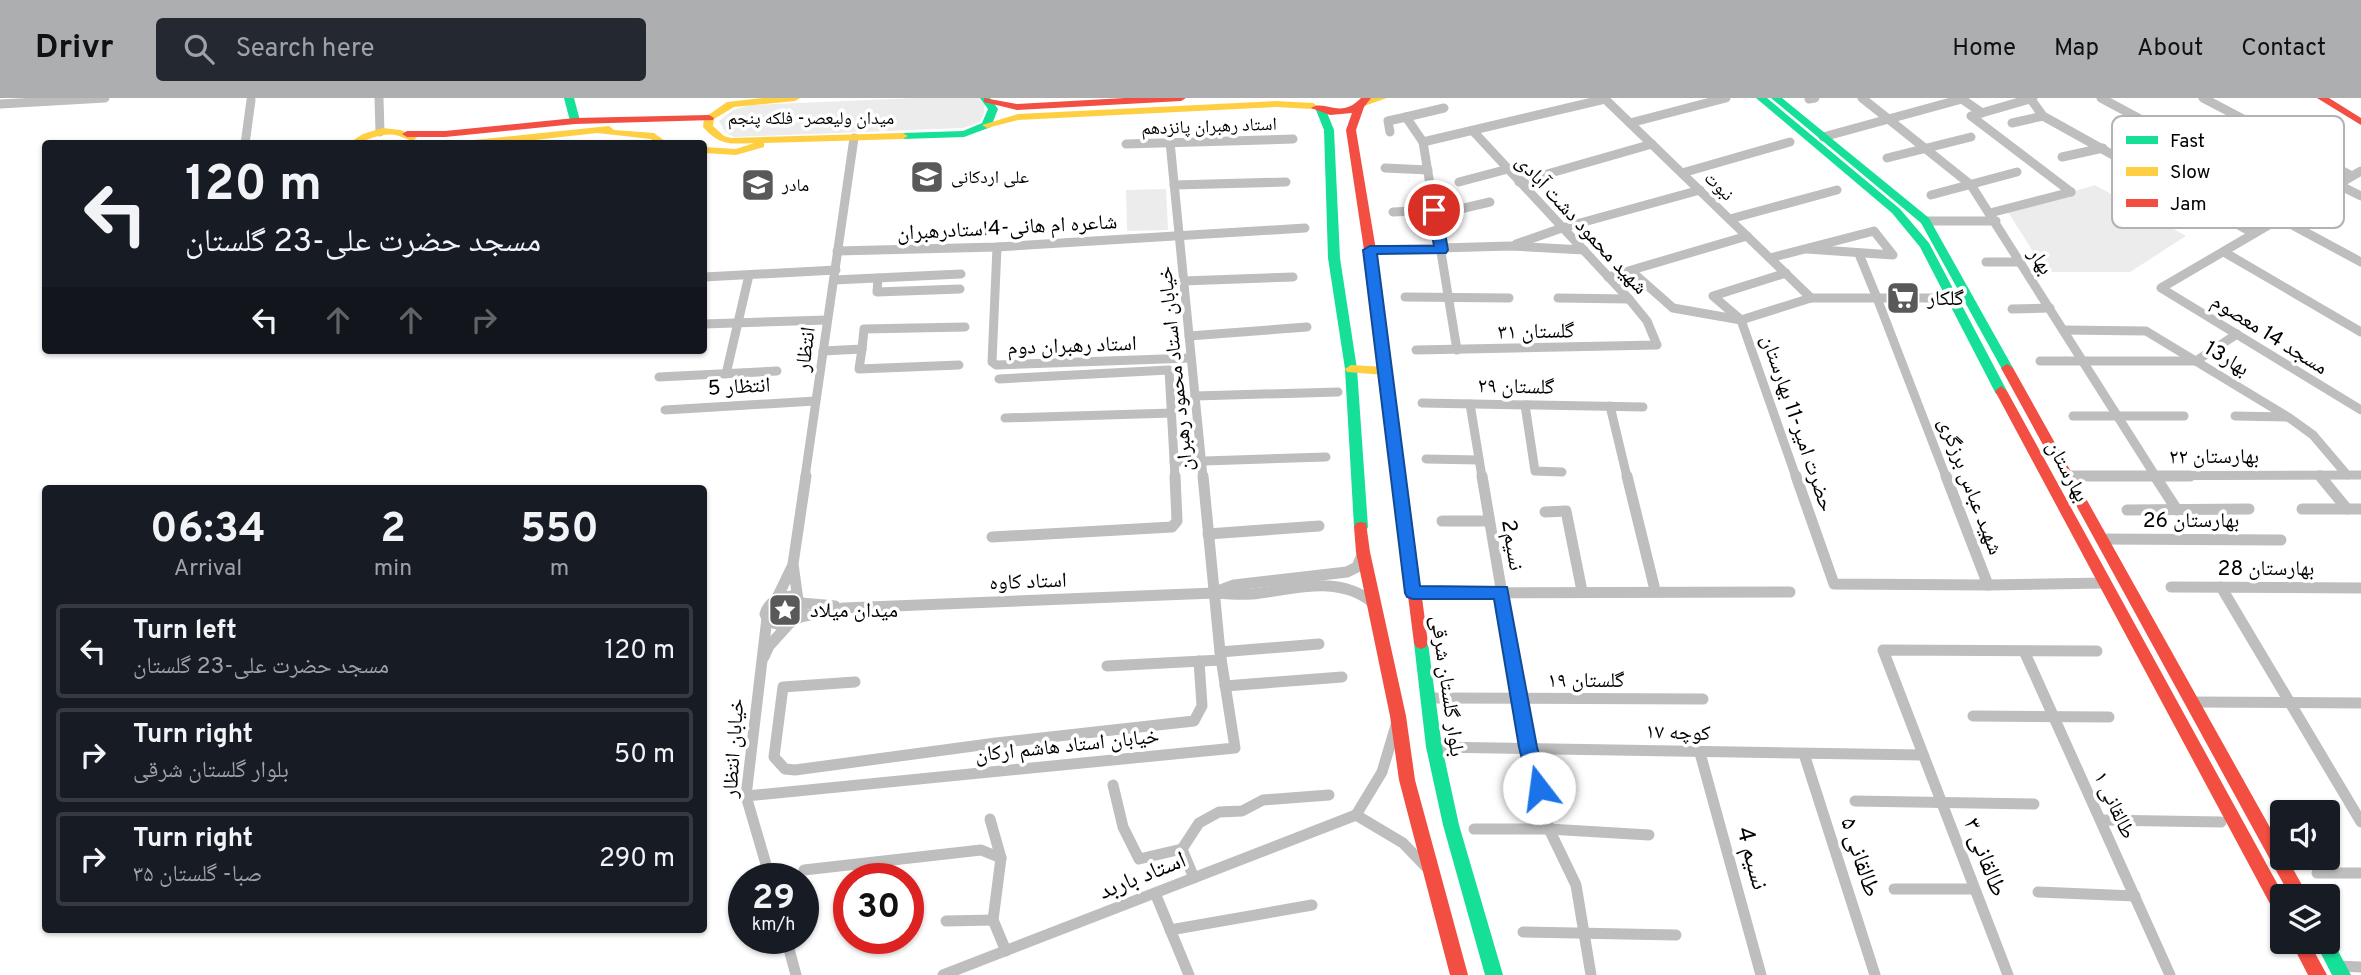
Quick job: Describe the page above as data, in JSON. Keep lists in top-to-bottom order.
{
  "streets": {
    "main road": ["میدان ولیعصر- فلکه پنجم", "بهارستان", "بلوار گلستان شرقی"],
    "street": [
      "استاد رهبران پانزدهم",
      "نبوت",
      "شهید محمود دشت آبادی",
      "شاعره ام هانی-4استادرهبران",
      "بهار",
      "گلستان ۳۱",
      "مسجد 14 معصوم",
      "استاد رهبران دوم",
      "انتظار",
      "بهار13",
      "خیابان استاد محمود رهبران",
      "انتظار 5",
      "گلستان ۲۹",
      "حضرت امیر-11 بهارستان",
      "بهارستان ۲۲",
      "شهید عباس برزگری",
      "بهارستان 26",
      "نسیم2",
      "بهارستان 28",
      "استاد کاوه",
      "گلستان ۱۹",
      "کوچه ۱۷",
      "خیابان استاد هاشم ارکان",
      "خیابان انتظار",
      "طالقانی ۱",
      "طالقانی ۵",
      "طالقانی ۳",
      "نسیم 4",
      "استاد باربد"
    ]
  },
  "crossings": [
    ["میدان ولیعصر- فلکه پنجم", "انتظار"],
    ["میدان ولیعصر- فلکه پنجم", "بلوار گلستان شرقی"],
    ["استاد رهبران پانزدهم", "خیابان استاد محمود رهبران"],
    ["نبوت", "حضرت امیر-11 بهارستان"],
    ["شهید محمود دشت آبادی", "گلستان ۳۱"],
    ["شاعره ام هانی-4استادرهبران", "استاد رهبران دوم"],
    ["شاعره ام هانی-4استادرهبران", "انتظار"],
    ["شاعره ام هانی-4استادرهبران", "خیابان استاد محمود رهبران"],
    ["بهار", "بهار13"],
    ["بهار", "بهارستان ۲۲"],
    ["استاد رهبران دوم", "خیابان استاد محمود رهبران"],
    ["انتظار", "انتظار 5"],
    ["بهار13", "بهارستان ۲۲"],
    ["خیابان استاد محمود رهبران", "استاد کاوه"],
    ["خیابان استاد محمود رهبران", "خیابان استاد هاشم ارکان"],
    ["گلستان ۲۹", "نسیم2"],
    ["حضرت امیر-11 بهارستان", "بهارستان"],
    ["حضرت امیر-11 بهارستان", "شهید عباس برزگری"],
    ["بهارستان ۲۲", "بهارستان"],
    ["بهارستان", "بهارستان 26"],
    ["نسیم2", "گلستان ۱۹"],
    ["نسیم2", "کوچه ۱۷"],
    ["استاد کاوه", "خیابان استاد هاشم ارکان"],
    ["گلستان ۱۹", "بلوار گلستان شرقی"],
    ["بلوار گلستان شرقی", "کوچه ۱۷"],
    ["کوچه ۱۷", "طالقانی ۵"],
    ["کوچه ۱۷", "طالقانی ۳"],
    ["کوچه ۱۷", "نسیم 4"],
    ["خیابان استاد هاشم ارکان", "خیابان انتظار"],
    ["طالقانی ۱", "طالقانی ۳"]
  ],
  "places": {
    "school or university": ["علی اردکانی", "مادر"],
    "supermarket": ["گلکار"],
    "place": ["میدان میلاد"]
  },
  "legend": ["Fast", "Slow", "Jam"],
  "page": {
    "header": "Drivr",
    "search": "Search here",
    "nav": [
      "Home",
      "Map",
      "About",
      "Contact"
    ],
    "turn": ["120 m", "مسجد حضرت علی-23 گلستان"],
    "eta": [
      "06:34",
      "Arrival",
      "2",
      "min",
      "550",
      "m"
    ],
    "list": [
      {
        "name": "Turn left",
        "note": "مسجد حضرت علی-23 گلستان",
        "value": "120 m"
      },
      {
        "name": "Turn right",
        "note": "بلوار گلستان شرقی",
        "value": "50 m"
      },
      {
        "name": "Turn right",
        "note": "صبا- گلستان ۳۵",
        "value": "290 m"
      }
    ],
    "speed": "29 km/h",
    "limit": "30"
  }
}
